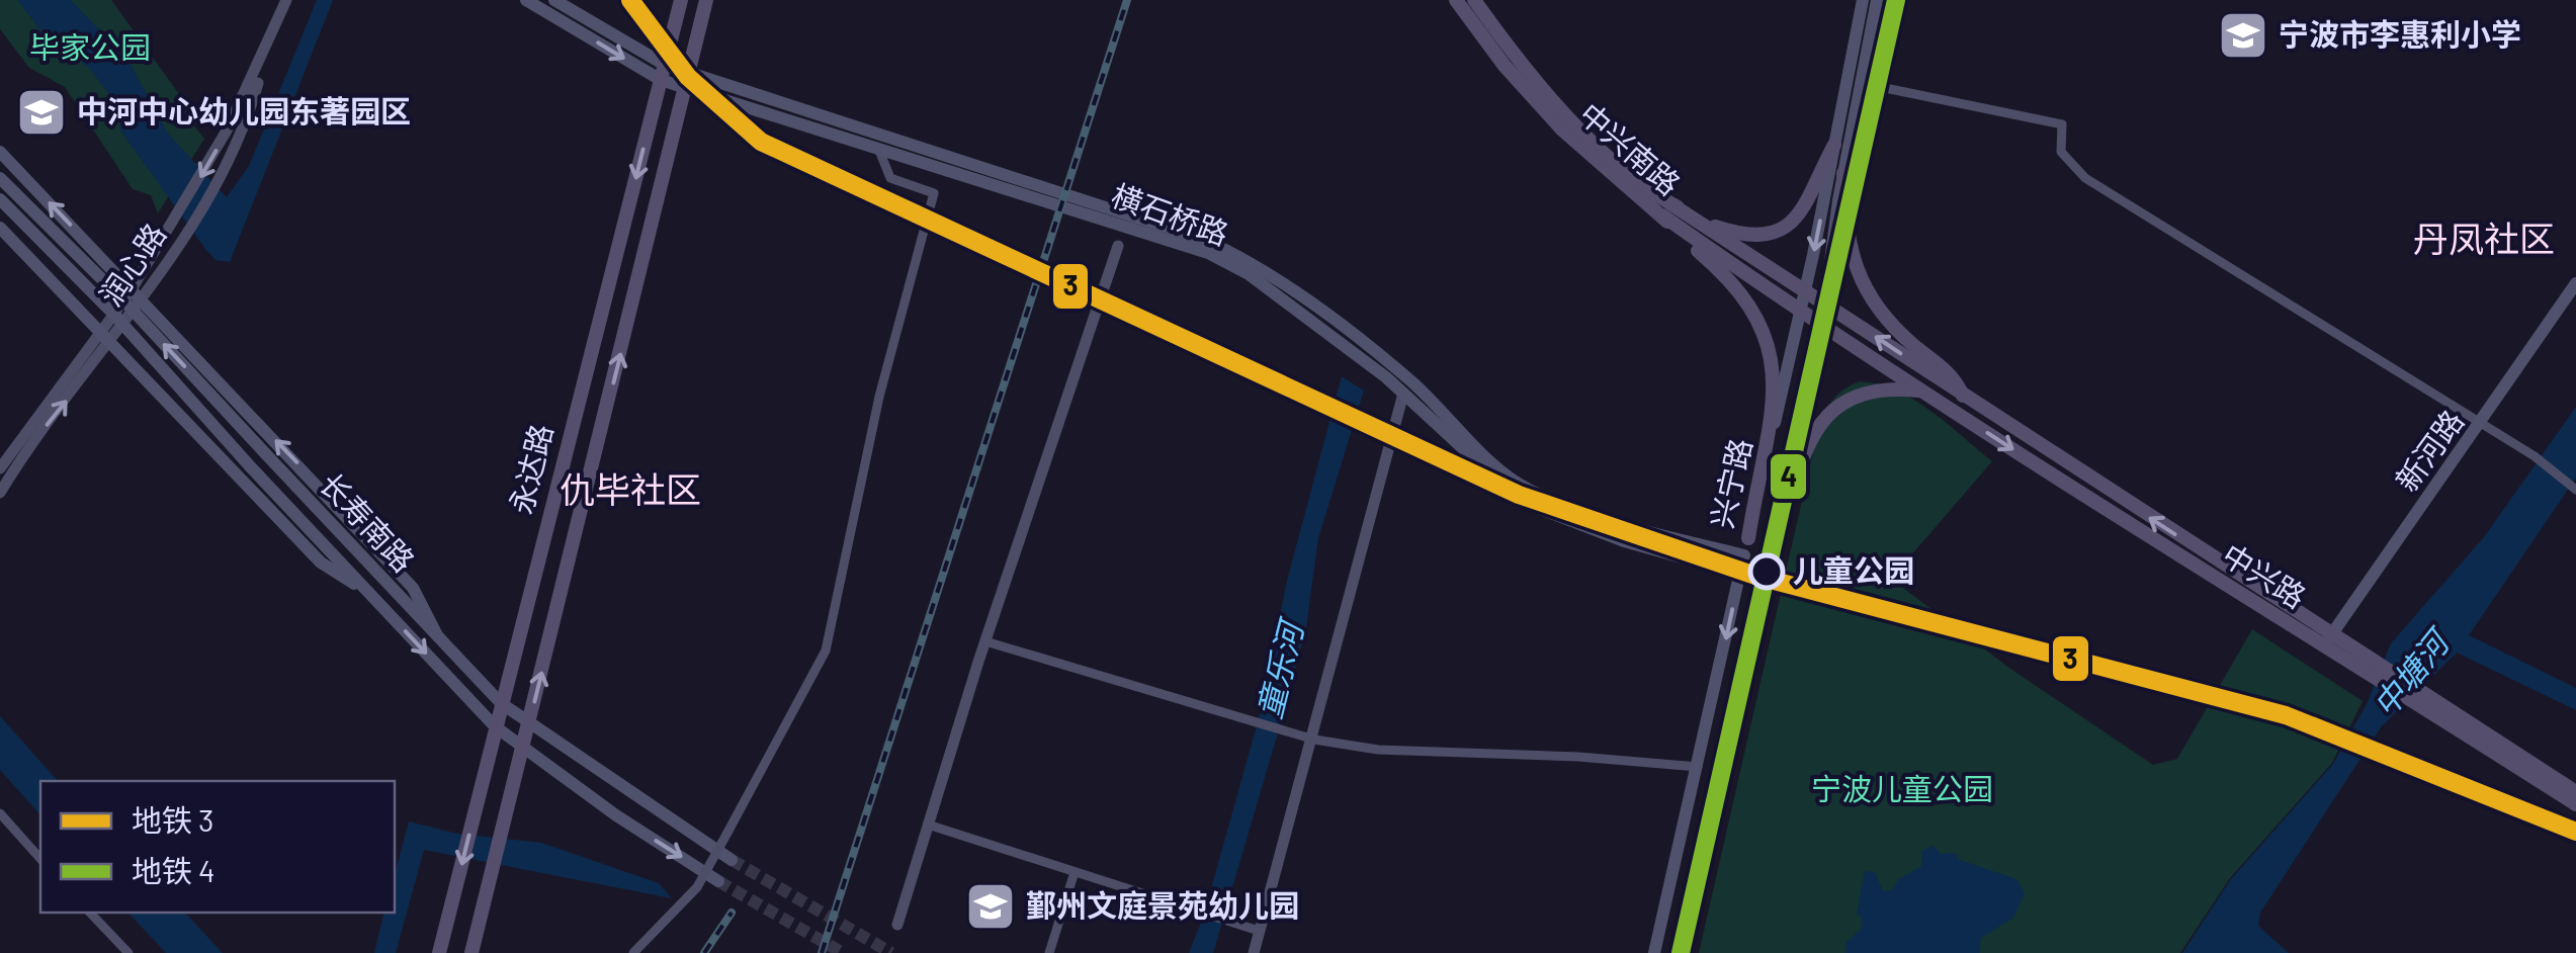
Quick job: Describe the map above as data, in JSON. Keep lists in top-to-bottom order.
{
  "streets": {
    "main road": [
      "中兴南路",
      "横石桥路",
      "新河路",
      "永达路",
      "兴宁路",
      "长寿南路",
      "中兴路"
    ],
    "street": ["润心路"]
  },
  "crossings": [
    ["中兴南路", "兴宁路"],
    ["中兴南路", "中兴路"],
    ["横石桥路", "永达路"],
    ["横石桥路", "兴宁路"],
    ["新河路", "中兴路"],
    ["永达路", "长寿南路"],
    ["兴宁路", "中兴路"]
  ],
  "districts": ["丹凤社区", "仇毕社区"],
  "water": ["童乐河", "中塘河"],
  "parks": ["毕家公园", "宁波儿童公园"],
  "places": {
    "school or university": ["宁波市李惠利小学", "中河中心幼儿园东著园区", "鄞州文庭景苑幼儿园"],
    "other": ["儿童公园"]
  },
  "lines": ["metro line 3", "metro line 4"],
  "legend": ["地铁 3", "地铁 4"]
}
